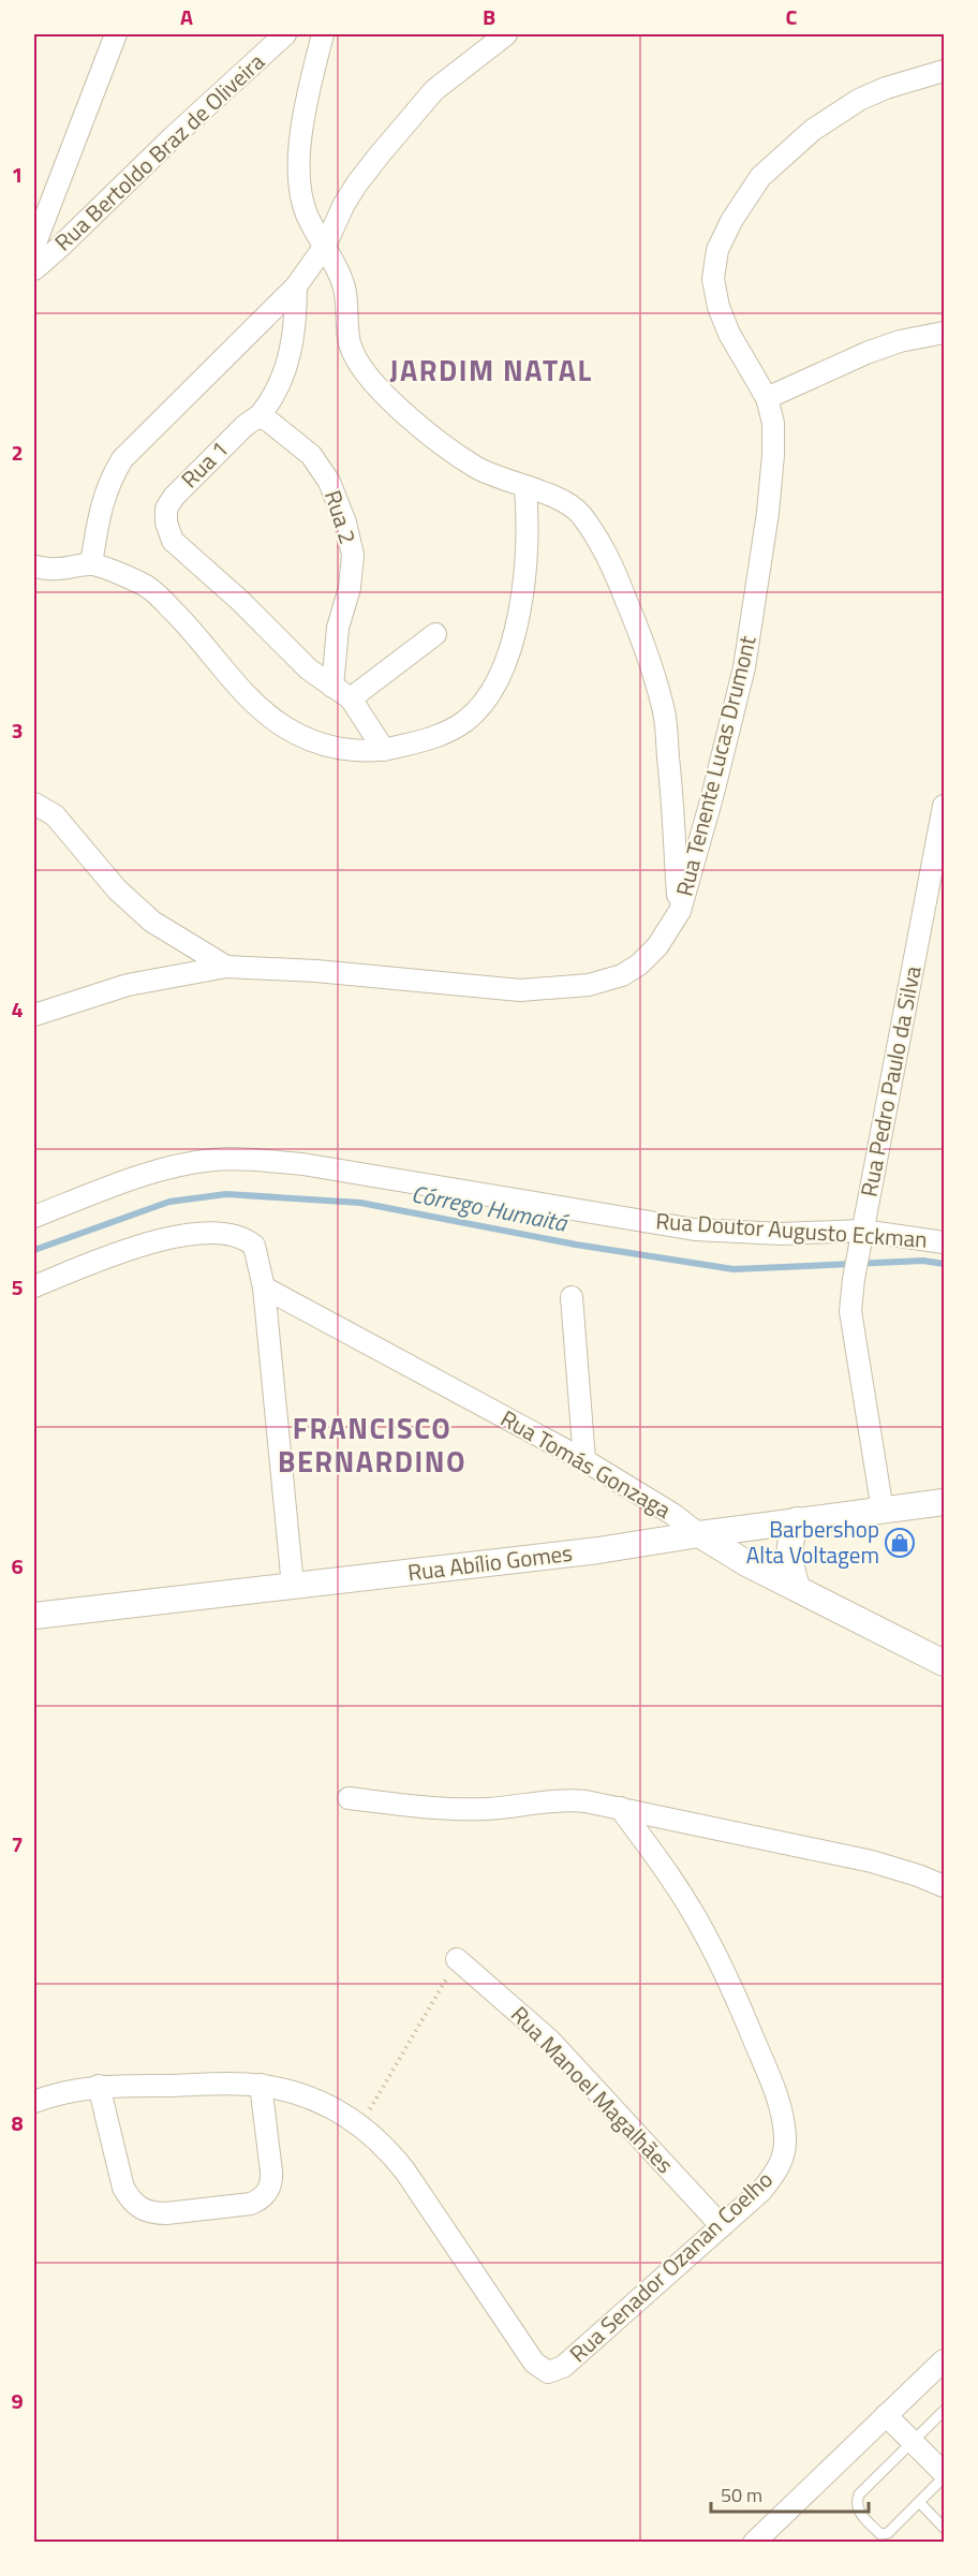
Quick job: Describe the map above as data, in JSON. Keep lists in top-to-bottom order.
{
  "streets": {
    "street": [
      "Rua Bertoldo Braz de Oliveira",
      "Rua 1",
      "Rua 2",
      "Rua Tenente Lucas Drumont",
      "Rua Pedro Paulo da Silva",
      "Rua Doutor Augusto Eckman",
      "Rua Tomás Gonzaga",
      "Rua Abílio Gomes",
      "Rua Manoel Magalhães",
      "Rua Senador Ozanan Coelho"
    ]
  },
  "crossings": [
    ["Rua 1", "Rua 2"],
    ["Rua Pedro Paulo da Silva", "Rua Doutor Augusto Eckman"],
    ["Rua Pedro Paulo da Silva", "Rua Abílio Gomes"],
    ["Rua Tomás Gonzaga", "Rua Abílio Gomes"],
    ["Rua Manoel Magalhães", "Rua Senador Ozanan Coelho"]
  ],
  "districts": ["JARDIM NATAL", "FRANCISCO BERNARDINO"],
  "water": ["Córrego Humaitá"],
  "places": {
    "shop": ["Barbershop Alta Voltagem"]
  },
  "scale_bar": "50 m",
  "grid": {
    "columns": ["A", "B", "C"],
    "rows": [
      "1",
      "2",
      "3",
      "4",
      "5",
      "6",
      "7",
      "8",
      "9"
    ]
  }
}
